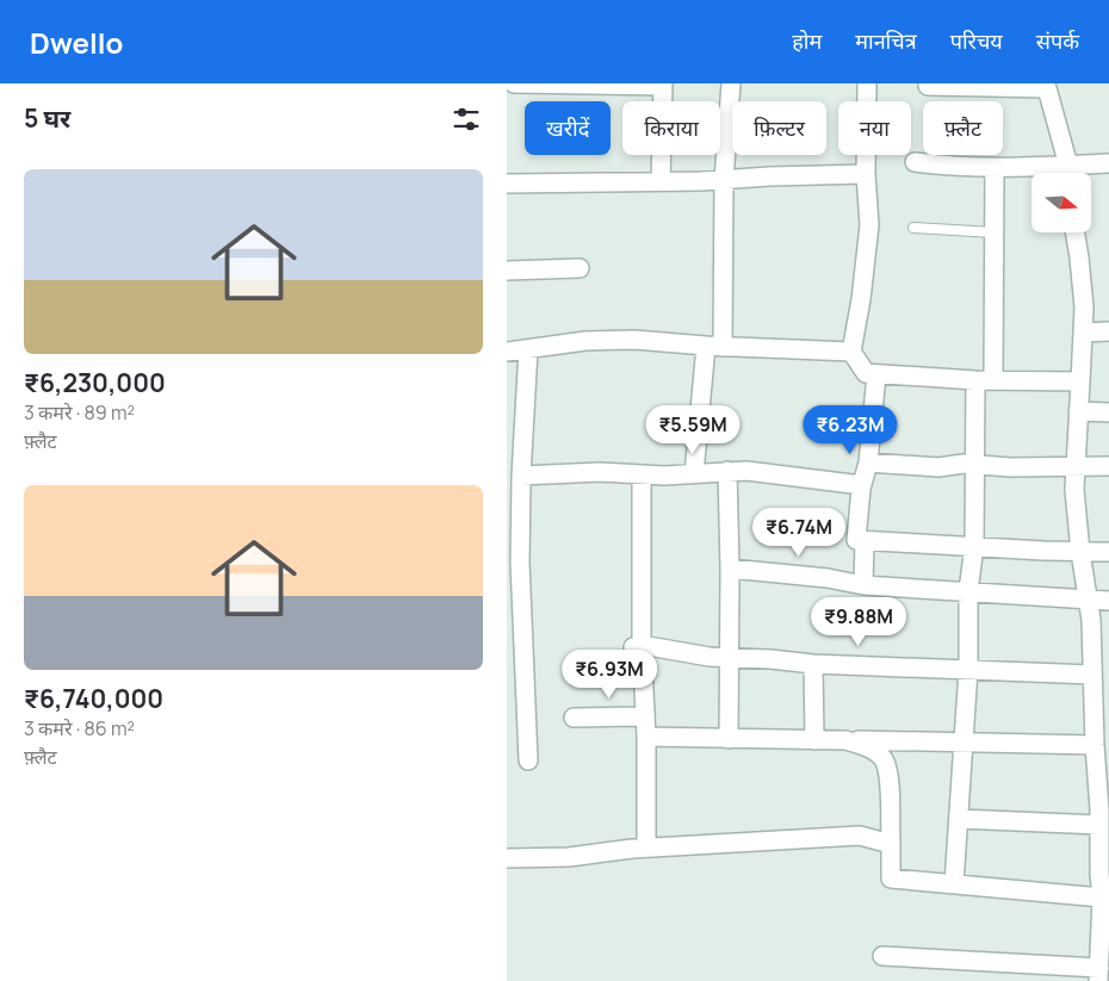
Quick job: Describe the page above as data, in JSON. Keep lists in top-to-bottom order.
{
  "north": "right",
  "page": {
    "header": "Dwello",
    "nav": [
      "होम",
      "मानचित्र",
      "परिचय",
      "संपर्क"
    ],
    "heading": "5 घर",
    "chip": [
      "खरीदें",
      "किराया",
      "फ़िल्टर",
      "नया",
      "फ़्लैट"
    ],
    "list": [
      {
        "name": "₹6,230,000",
        "note": "3 कमरे · 89 m² · फ़्लैट"
      },
      {
        "name": "₹6,740,000",
        "note": "3 कमरे · 86 m² · फ़्लैट"
      }
    ],
    "price": [
      "₹5.59M",
      "₹6.23M",
      "₹6.74M",
      "₹9.88M",
      "₹6.93M"
    ]
  }
}
